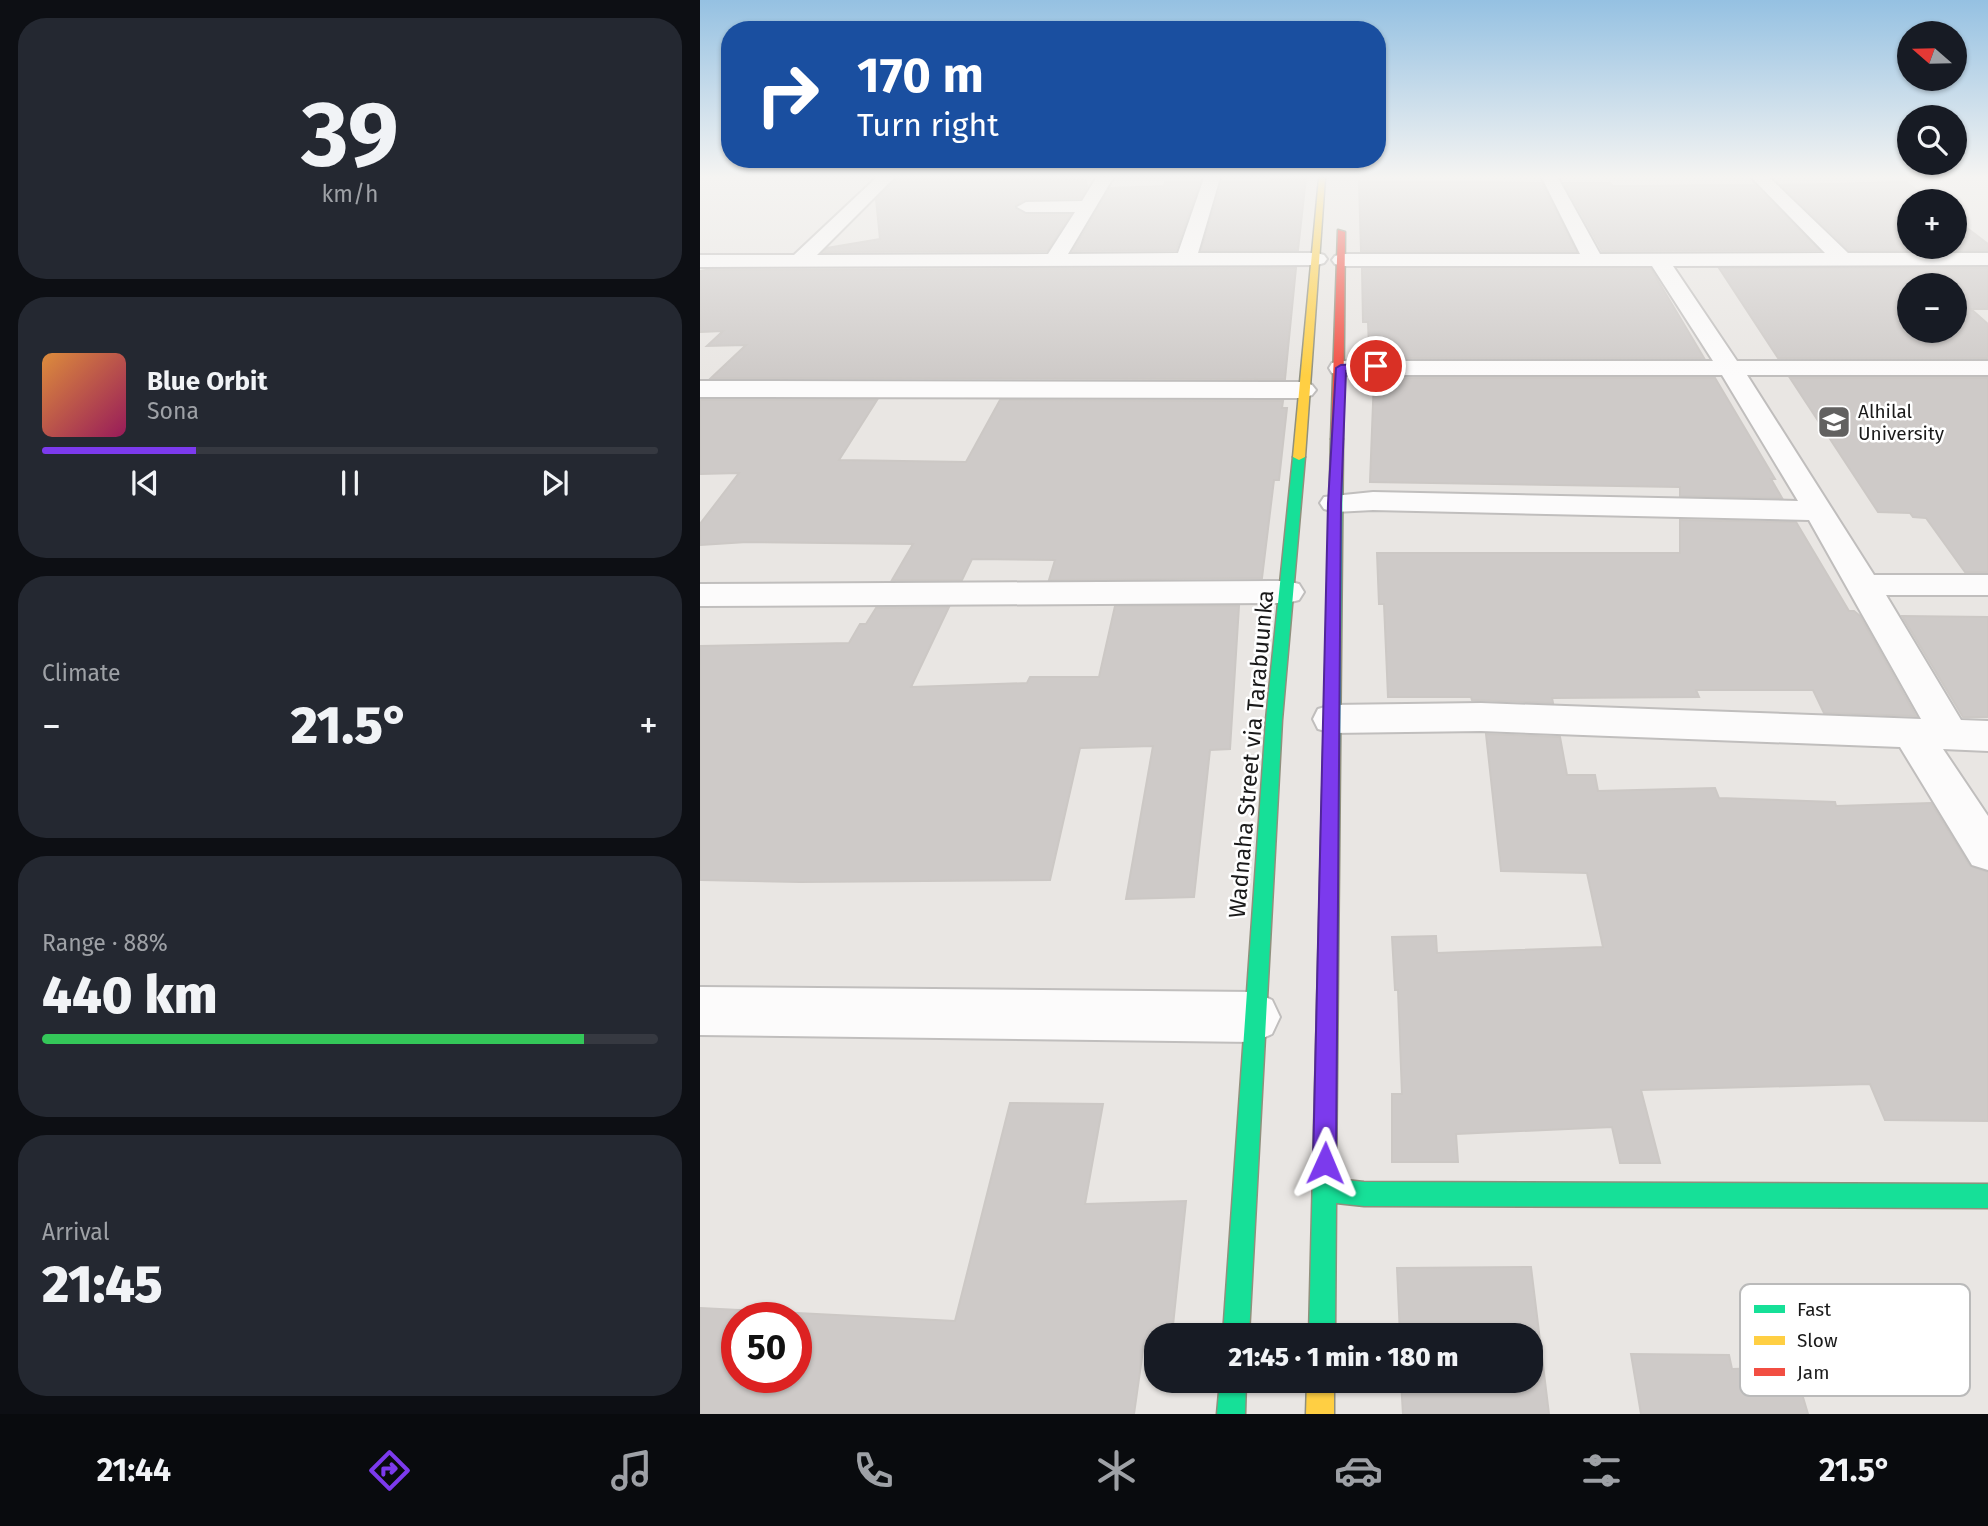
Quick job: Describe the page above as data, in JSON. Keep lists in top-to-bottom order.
{
  "streets": {
    "main road": ["Wadnaha Street via Tarabuunka"]
  },
  "places": {
    "school or university": ["Alhilal University"]
  },
  "legend": ["Fast", "Slow", "Jam"],
  "north": "left",
  "page": {
    "tile": [
      ["39", "km/h"],
      "Climate",
      ["Range · 88%", "440 km"],
      ["Arrival", "21:45"]
    ],
    "map_buttons": ["+", "−"],
    "turn": ["170 m", "Turn right"],
    "song": ["Blue Orbit", "Sona"],
    "heat": ["−", "21.5°", "+"],
    "limit": "50",
    "trip": "21:45 · 1 min · 180 m",
    "tabs": ["21:44", "21.5°"]
  }
}
